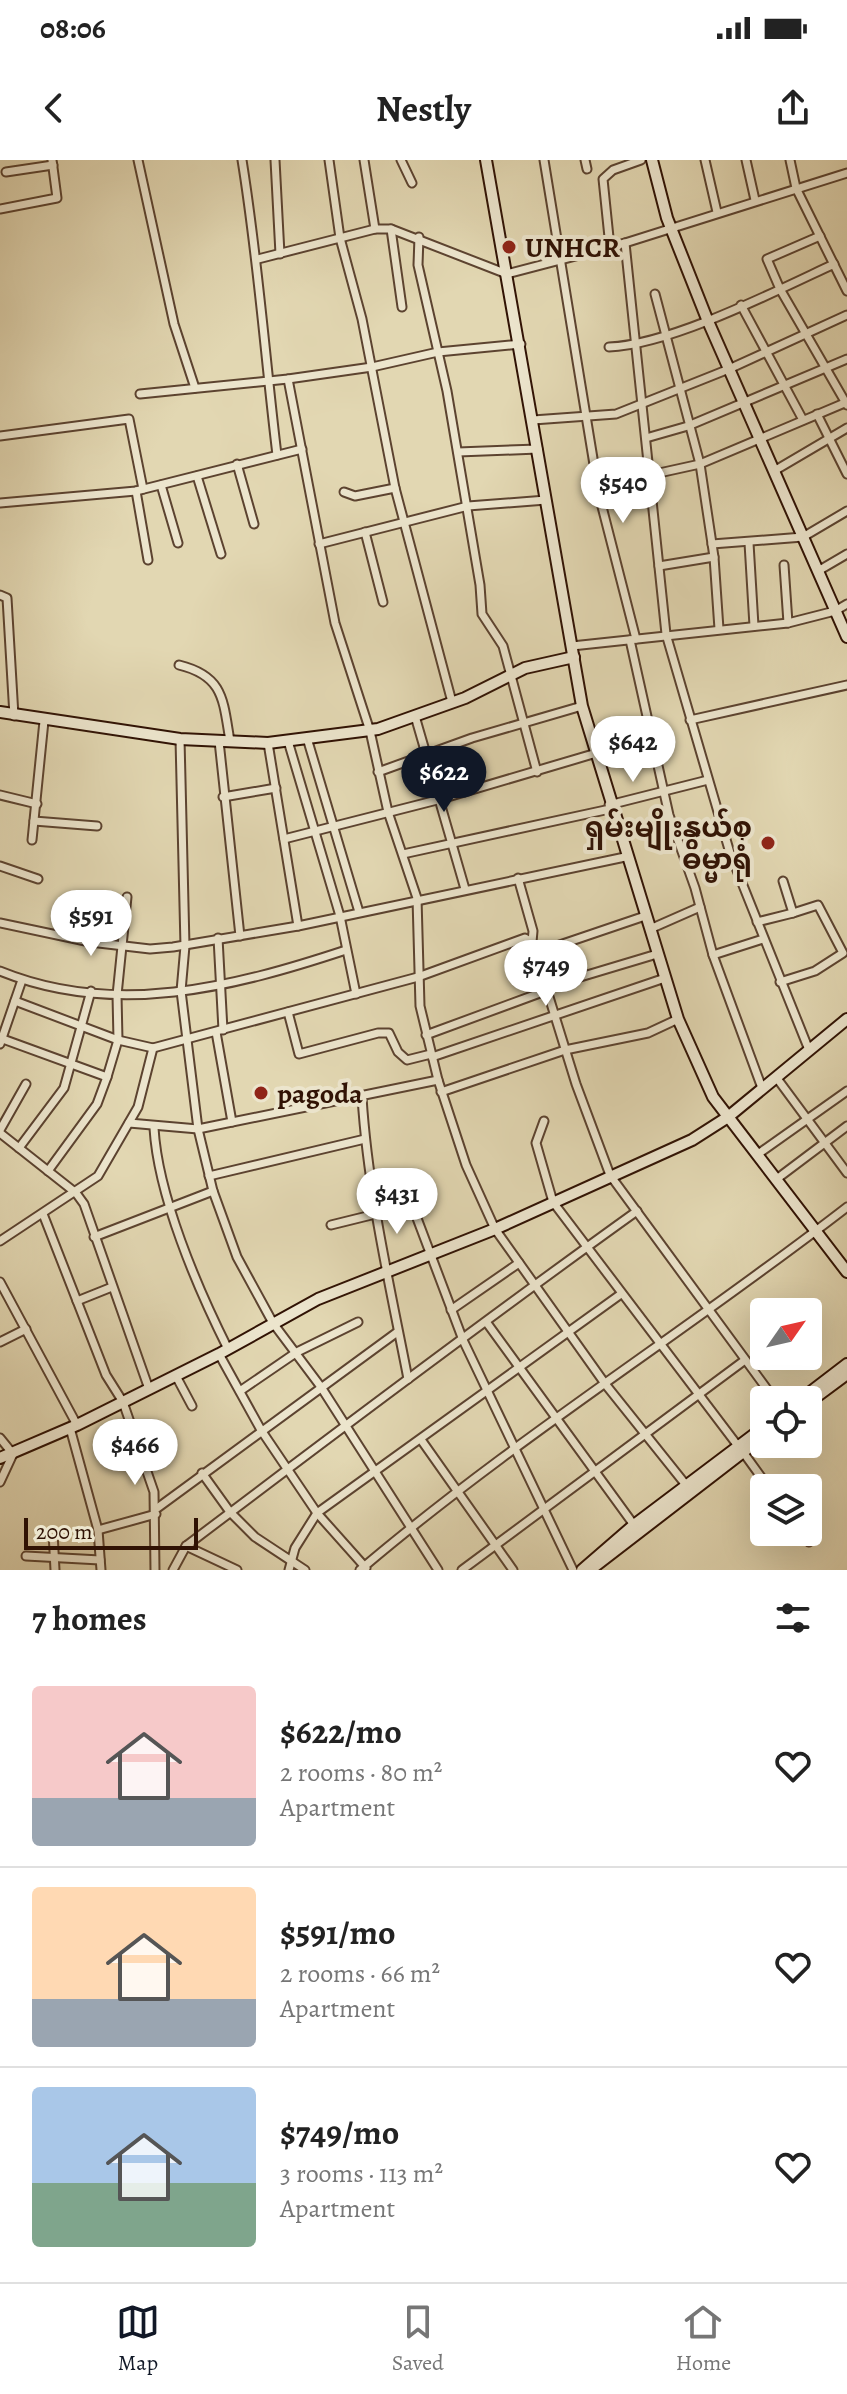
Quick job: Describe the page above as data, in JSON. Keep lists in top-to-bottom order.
{
  "places": ["UNHCR", "ရှမ်းမျိုးနွယ်စု ဓမ္မာရုံ", "pagoda"],
  "scale_bar": "200 m",
  "north": "top right",
  "page": {
    "status": "08:06",
    "header": "Nestly",
    "price": [
      "$540",
      "$642",
      "$622",
      "$591",
      "$749",
      "$431",
      "$466"
    ],
    "scale": "200 m",
    "heading": "7 homes",
    "list": [
      {
        "name": "$622/mo",
        "note": "2 rooms · 80 m² · Apartment"
      },
      {
        "name": "$591/mo",
        "note": "2 rooms · 66 m² · Apartment"
      },
      {
        "name": "$749/mo",
        "note": "3 rooms · 113 m² · Apartment"
      }
    ],
    "tabs": ["Map", "Saved", "Home"]
  }
}
